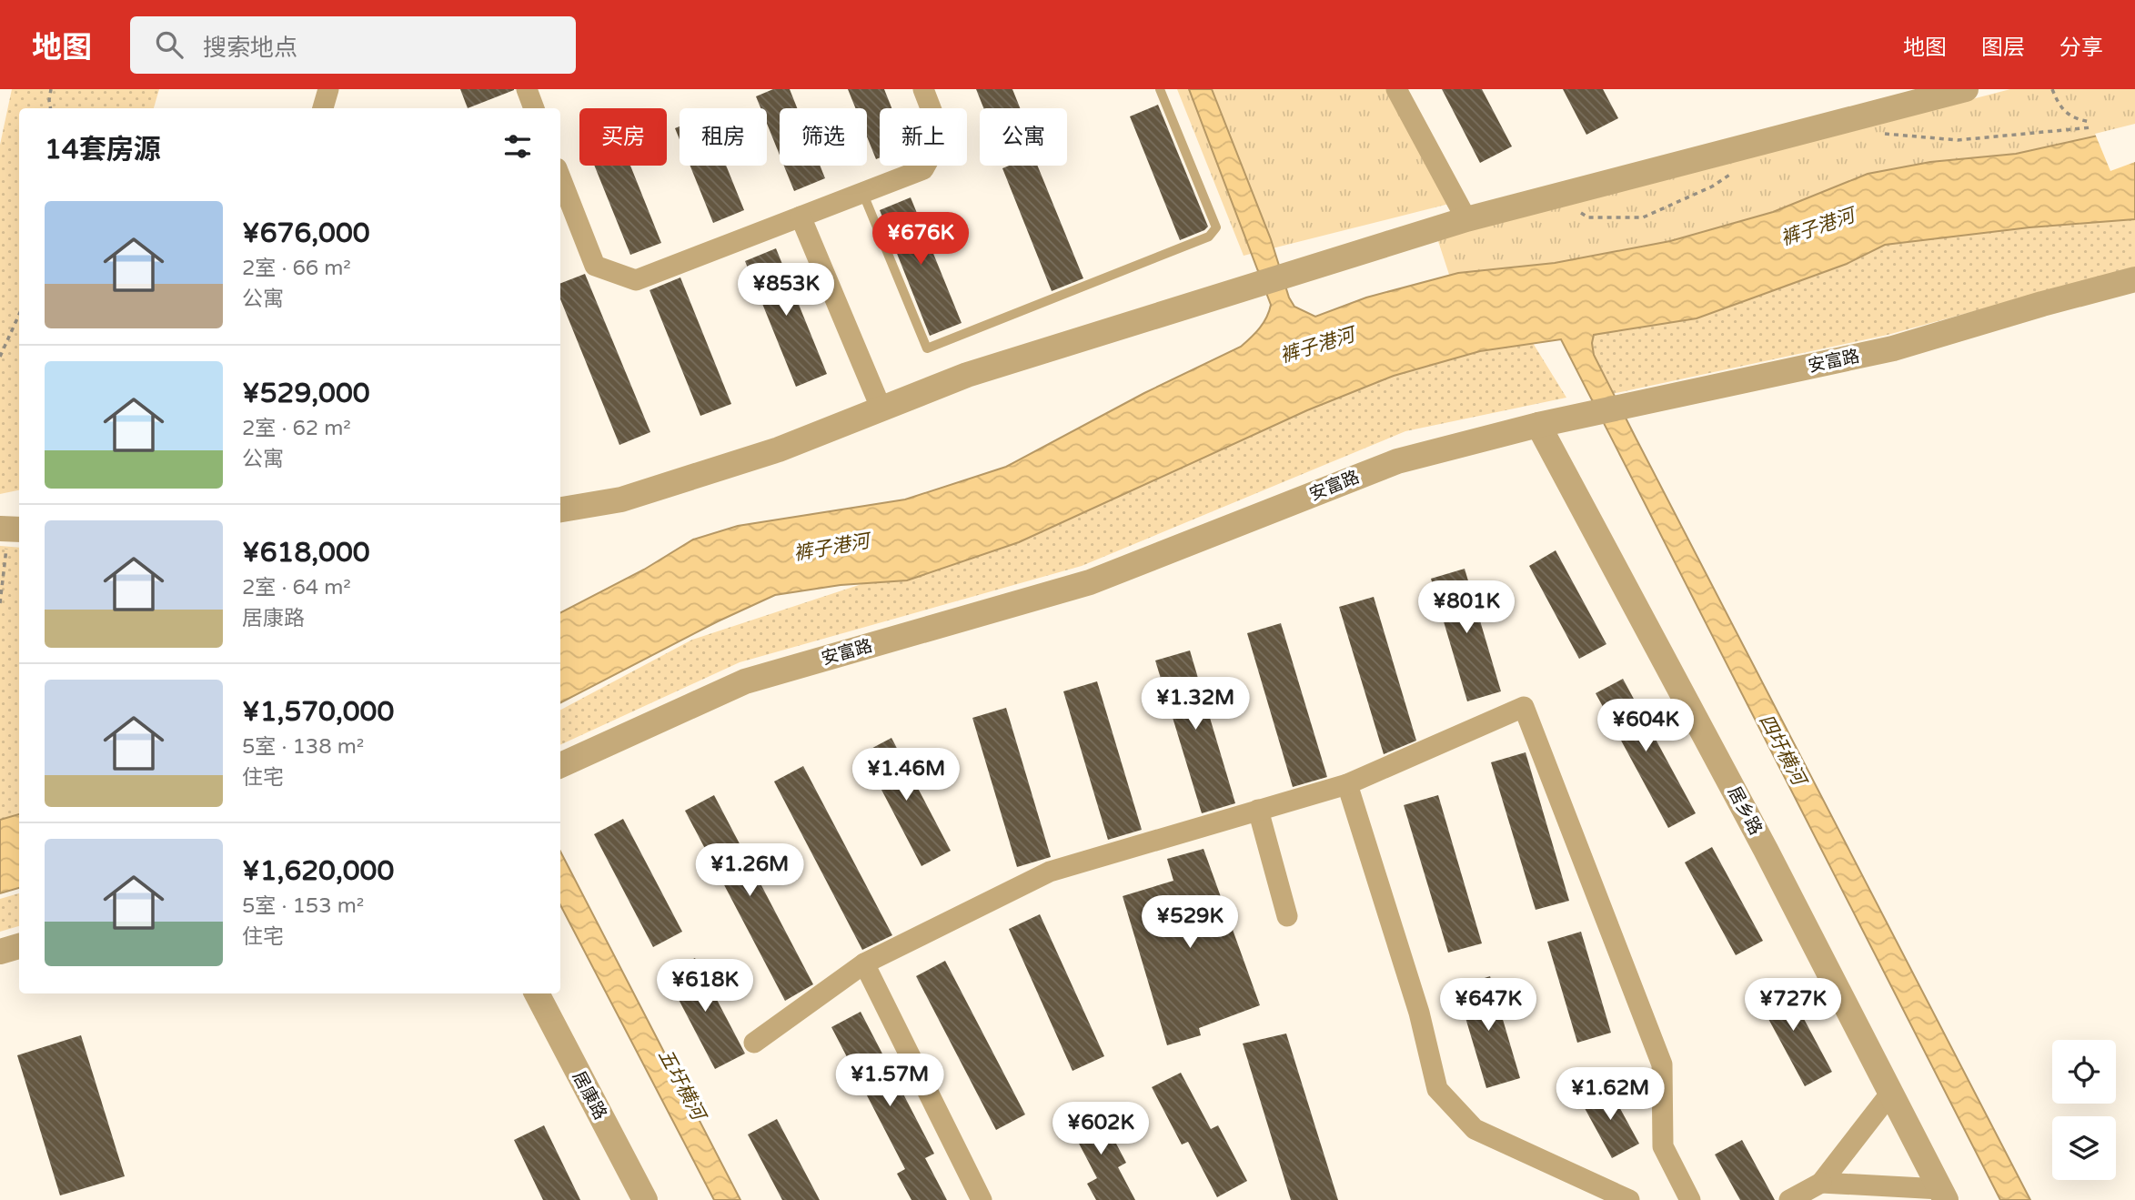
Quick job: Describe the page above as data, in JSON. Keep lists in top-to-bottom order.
{
  "streets": {
    "street": ["安富路", "居乡路", "居康路"]
  },
  "crossings": [
    ["安富路", "居乡路"]
  ],
  "water": ["裤子港河", "四圩横河", "五圩横河"],
  "page": {
    "header": "地图",
    "search": "搜索地点",
    "nav": ["地图", "图层", "分享"],
    "chip": [
      "买房",
      "租房",
      "筛选",
      "新上",
      "公寓"
    ],
    "heading": "14套房源",
    "list": [
      {
        "name": "¥676,000",
        "note": "2室 · 66 m² · 公寓"
      },
      {
        "name": "¥529,000",
        "note": "2室 · 62 m² · 公寓"
      },
      {
        "name": "¥618,000",
        "note": "2室 · 64 m² · 居康路"
      },
      {
        "name": "¥1,570,000",
        "note": "5室 · 138 m² · 住宅"
      },
      {
        "name": "¥1,620,000",
        "note": "5室 · 153 m² · 住宅"
      }
    ],
    "price": [
      "¥676K",
      "¥853K",
      "¥801K",
      "¥1.32M",
      "¥604K",
      "¥1.46M",
      "¥1.26M",
      "¥529K",
      "¥618K",
      "¥647K",
      "¥727K",
      "¥1.57M",
      "¥1.62M",
      "¥602K"
    ]
  }
}
